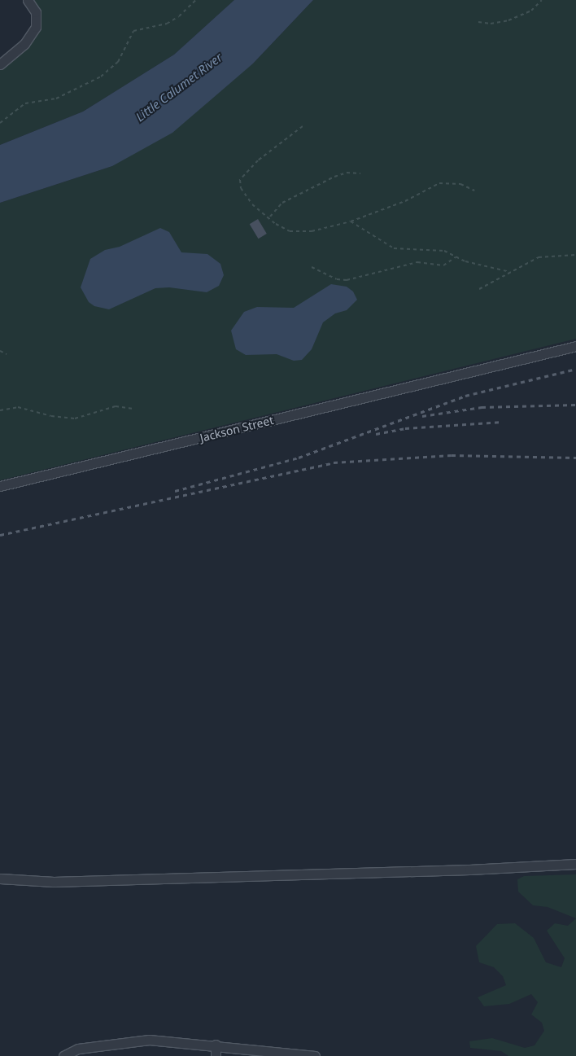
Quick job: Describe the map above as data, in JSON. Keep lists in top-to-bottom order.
{
  "streets": {
    "street": ["Jackson Street"]
  },
  "water": ["Little Calumet River"]
}
